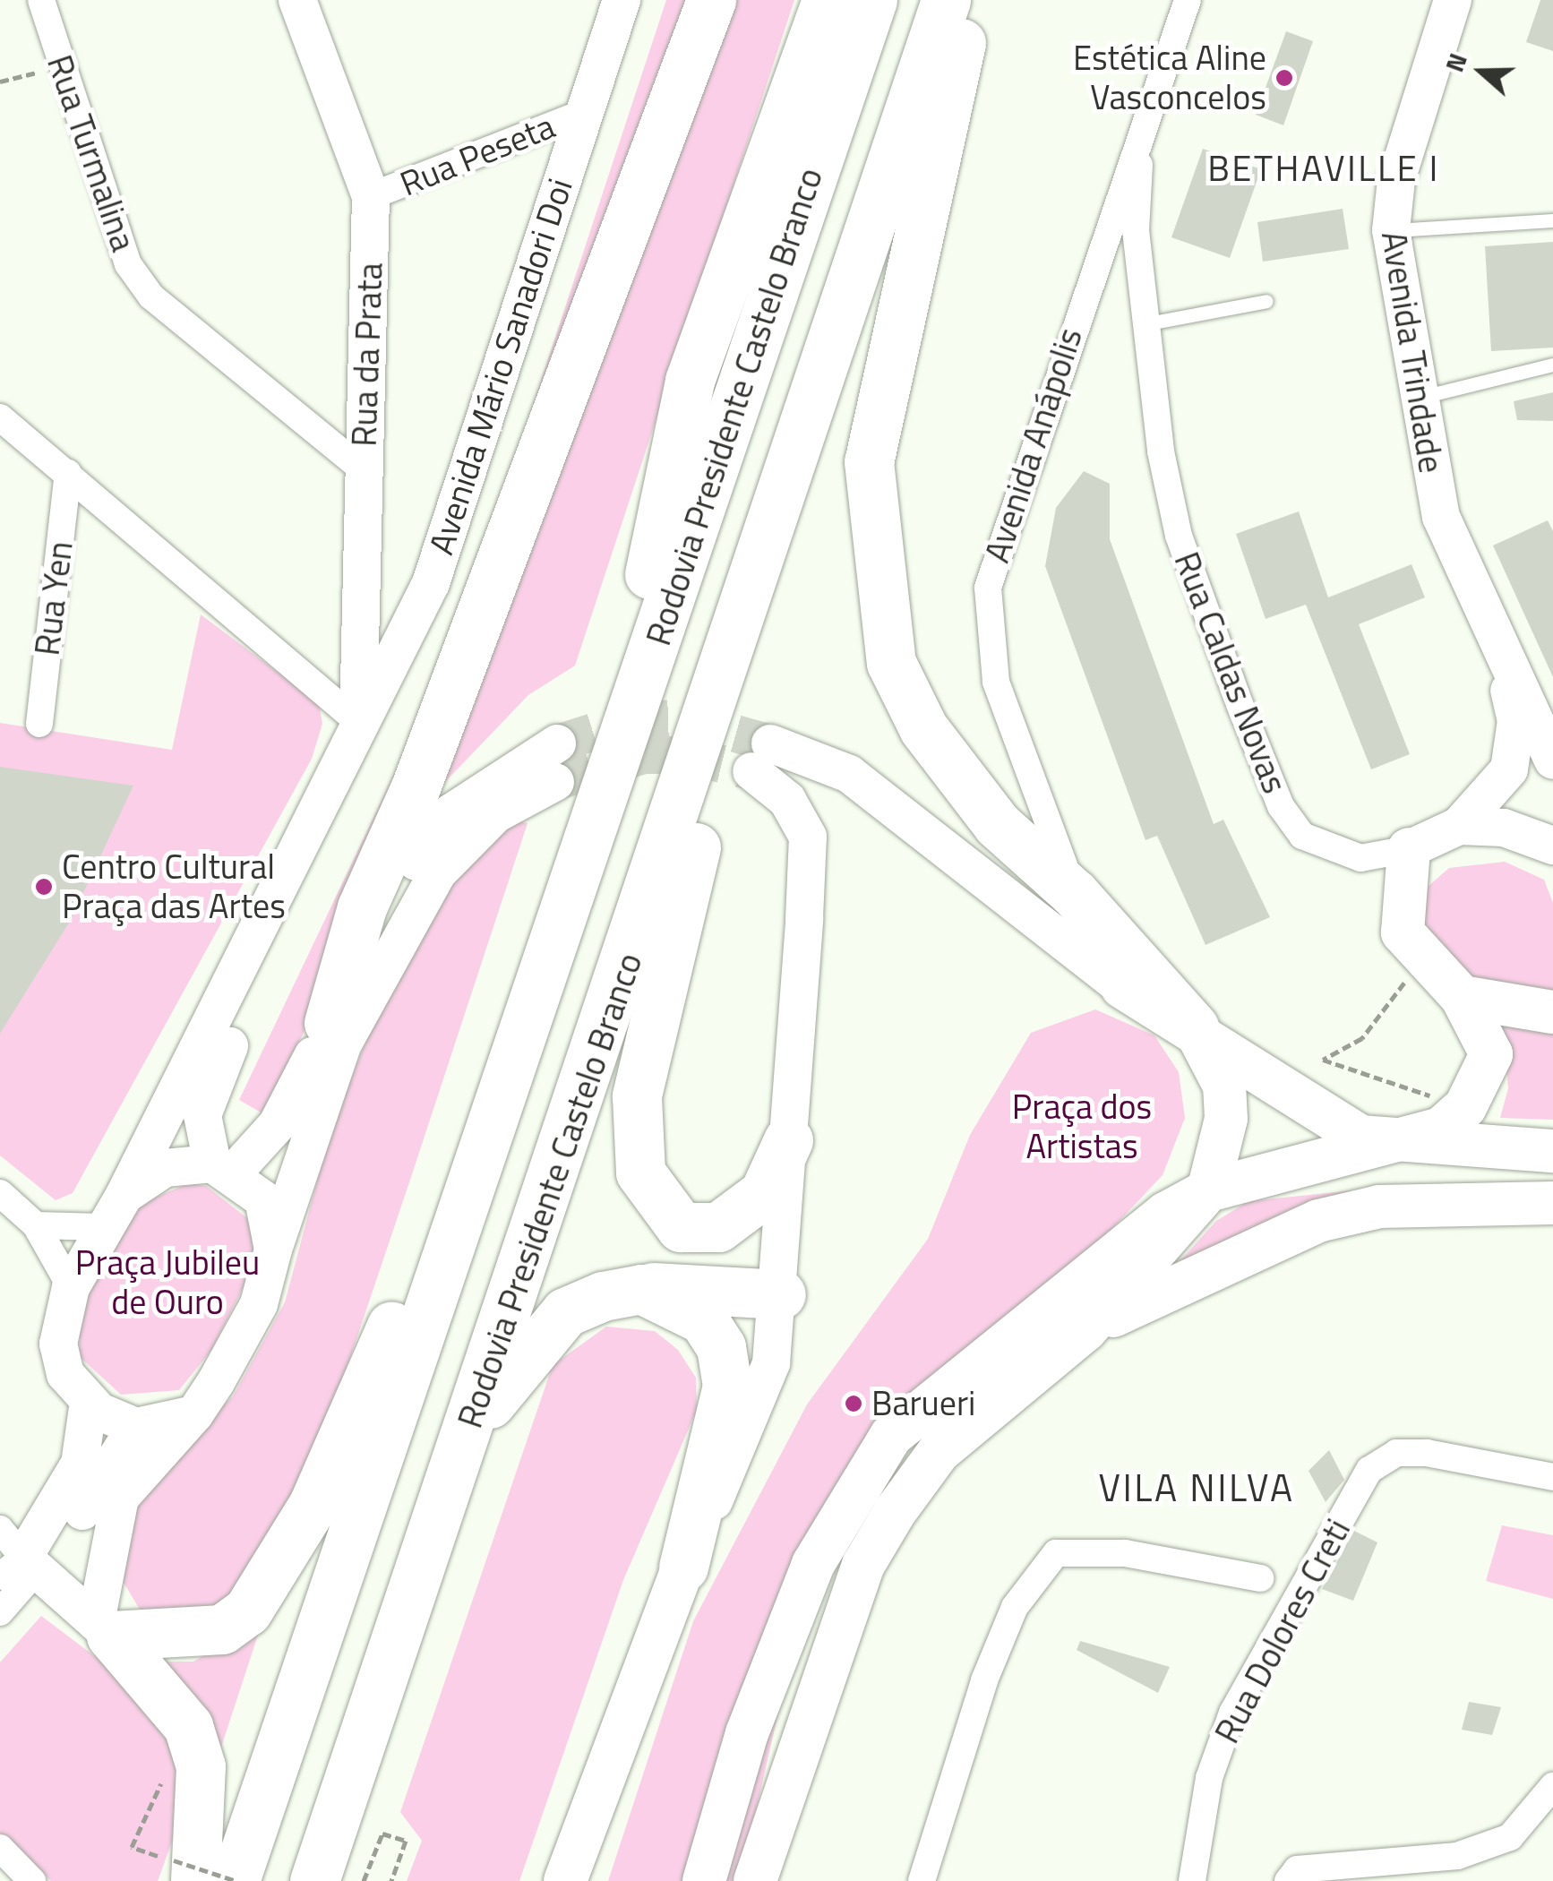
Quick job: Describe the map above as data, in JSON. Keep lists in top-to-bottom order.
{
  "streets": {
    "highway": ["Rodovia Presidente Castelo Branco"],
    "main road": [
      "Avenida Trindade",
      "Rua da Prata",
      "Avenida Mário Sanadori Doi",
      "Rua Caldas Novas"
    ],
    "street": [
      "Rua Turmalina",
      "Rua Peseta",
      "Avenida Anápolis",
      "Rua Yen",
      "Rua Dolores Creti"
    ]
  },
  "crossings": [
    ["Rua Turmalina", "Rua da Prata"],
    ["Rua Peseta", "Rua da Prata"],
    ["Rua Peseta", "Avenida Mário Sanadori Doi"],
    ["Avenida Trindade", "Rua Caldas Novas"],
    ["Rua da Prata", "Avenida Mário Sanadori Doi"],
    ["Avenida Anápolis", "Rua Caldas Novas"]
  ],
  "districts": ["BETHAVILLE I", "VILA NILVA"],
  "parks": ["Praça dos Artistas", "Praça Jubileu de Ouro"],
  "places": ["Estética Aline Vasconcelos", "Centro Cultural Praça das Artes", "Barueri"],
  "north": "left"
}
